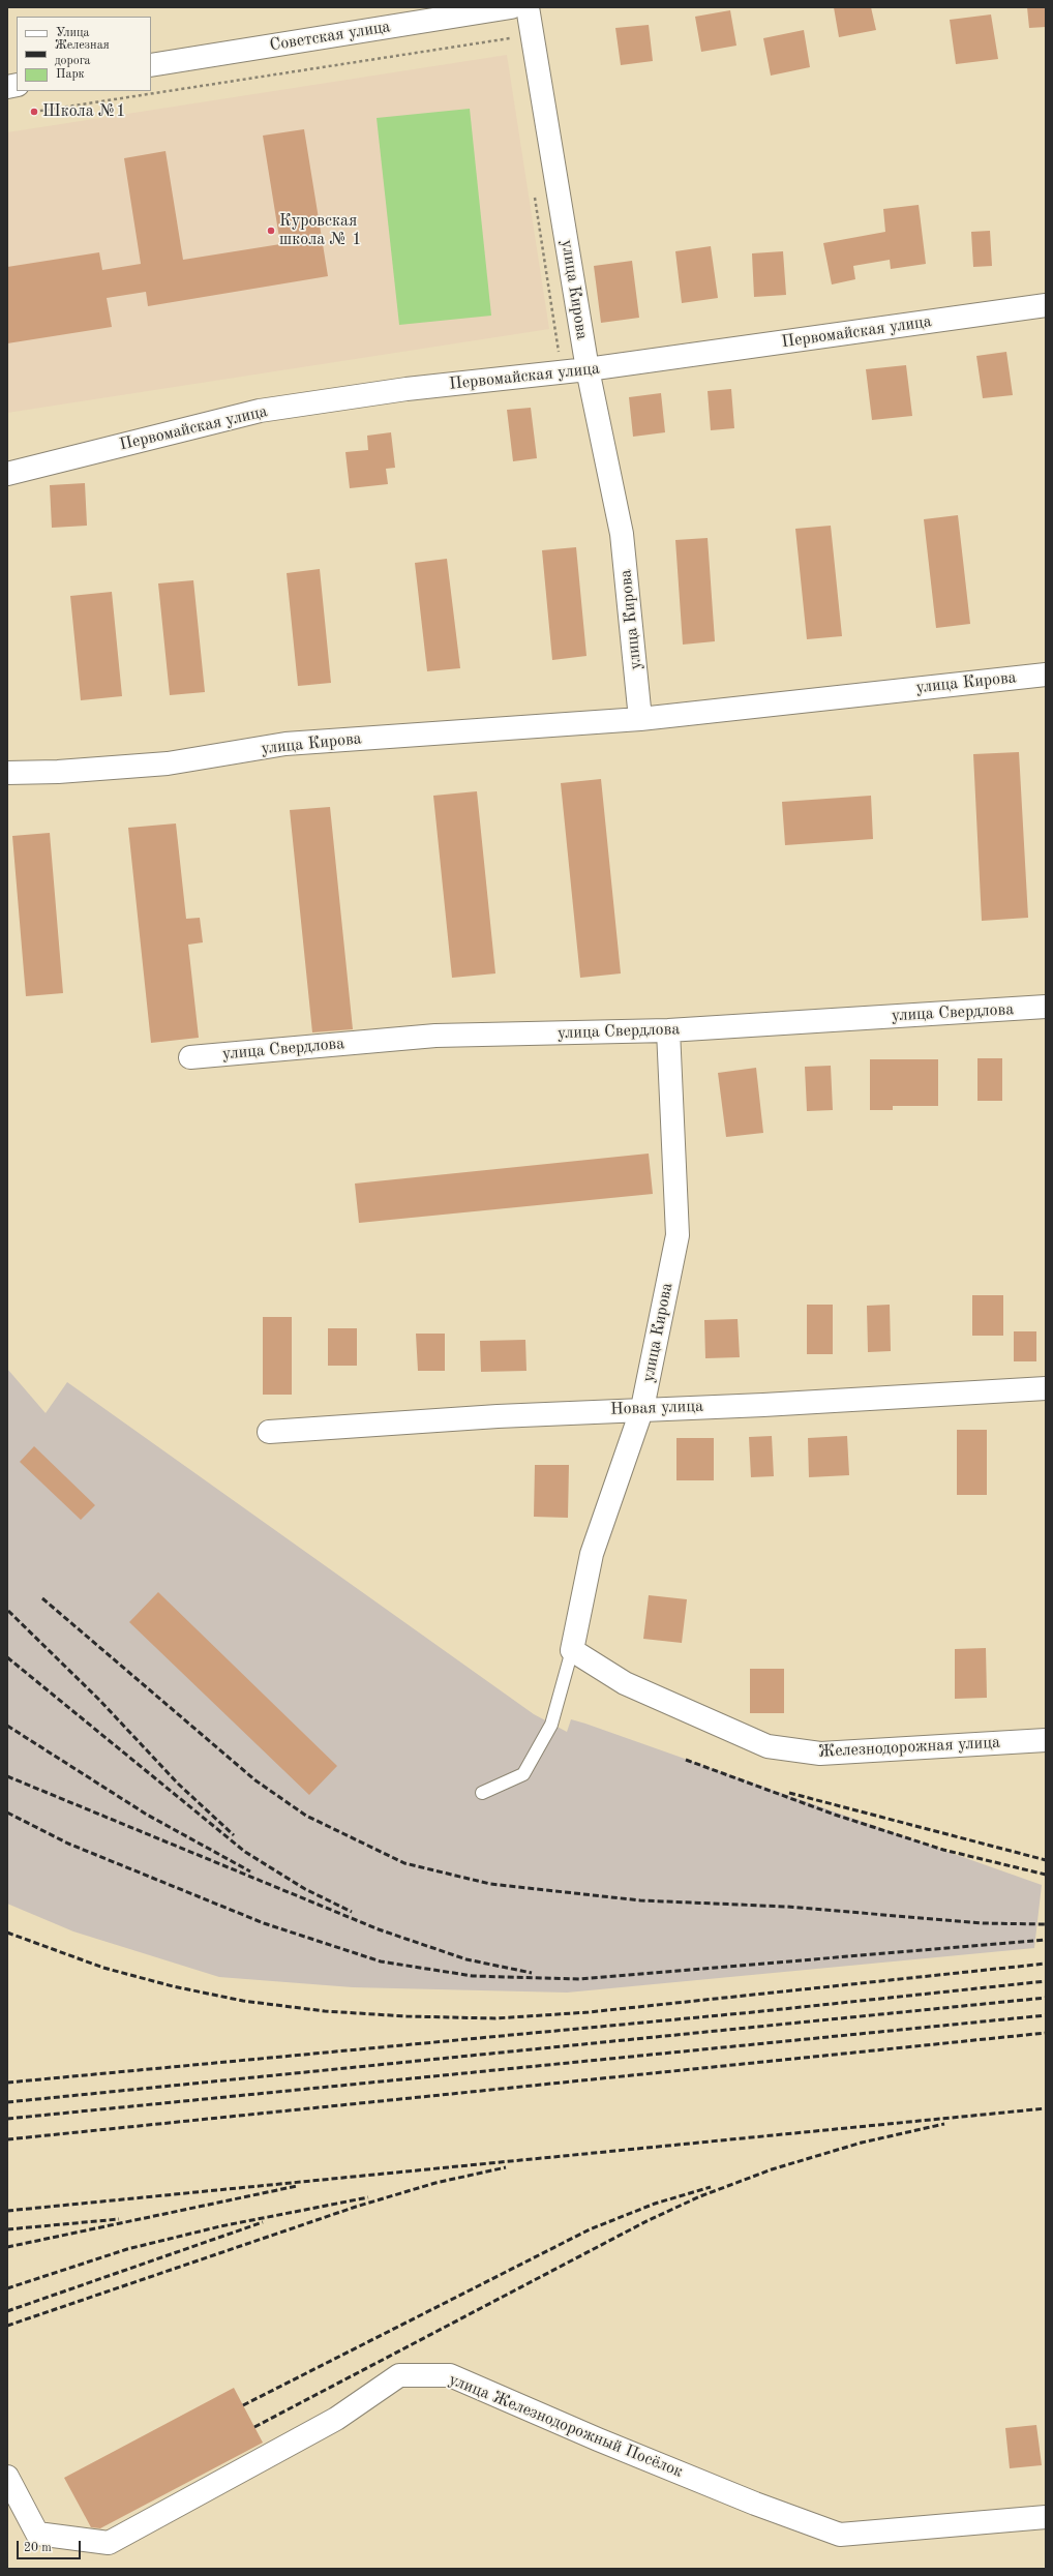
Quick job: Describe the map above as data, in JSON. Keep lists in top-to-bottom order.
{
  "streets": {
    "street": [
      "Советская улица",
      "улица Кирова",
      "Первомайская улица",
      "улица Свердлова",
      "Новая улица",
      "Железнодорожная улица",
      "улица Железнодорожный Посёлок"
    ]
  },
  "crossings": [
    ["улица Кирова", "Первомайская улица"],
    ["улица Кирова", "улица Свердлова"],
    ["улица Кирова", "Новая улица"],
    ["улица Кирова", "Железнодорожная улица"]
  ],
  "places": ["Школа №1", "Куровская школа № 1"],
  "legend": ["Улица", "Железная дорога", "Парк"],
  "scale_bar": "20 m"
}
